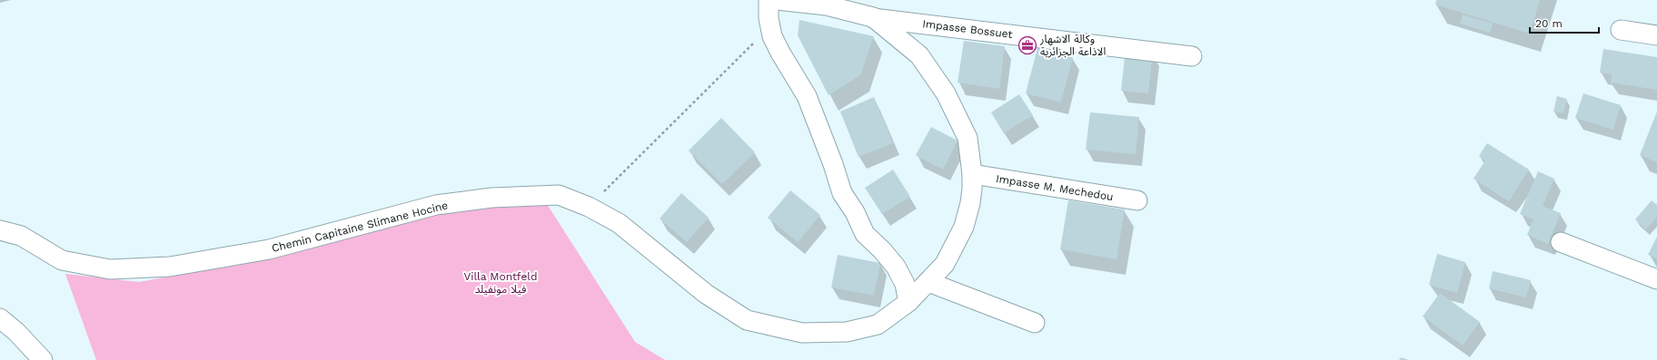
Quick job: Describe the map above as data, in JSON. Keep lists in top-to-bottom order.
{
  "streets": {
    "street": ["Impasse Bossuet", "Impasse M. Mechedou", "Chemin Capitaine Slimane Hocine"]
  },
  "crossings": [
    ["Impasse Bossuet", "Chemin Capitaine Slimane Hocine"],
    ["Impasse M. Mechedou", "Chemin Capitaine Slimane Hocine"]
  ],
  "parks": ["Villa Montfeld فيلا مونفيلد"],
  "places": {
    "office": ["وكالة الاشهار الاذاعة الجزائرية"]
  },
  "scale_bar": "20 m"
}
